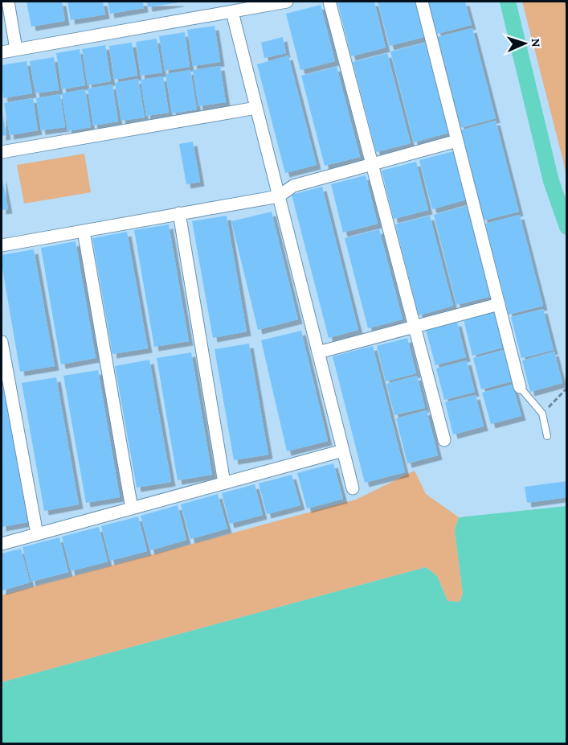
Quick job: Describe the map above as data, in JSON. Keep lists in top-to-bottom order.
{
  "north": "right"
}
